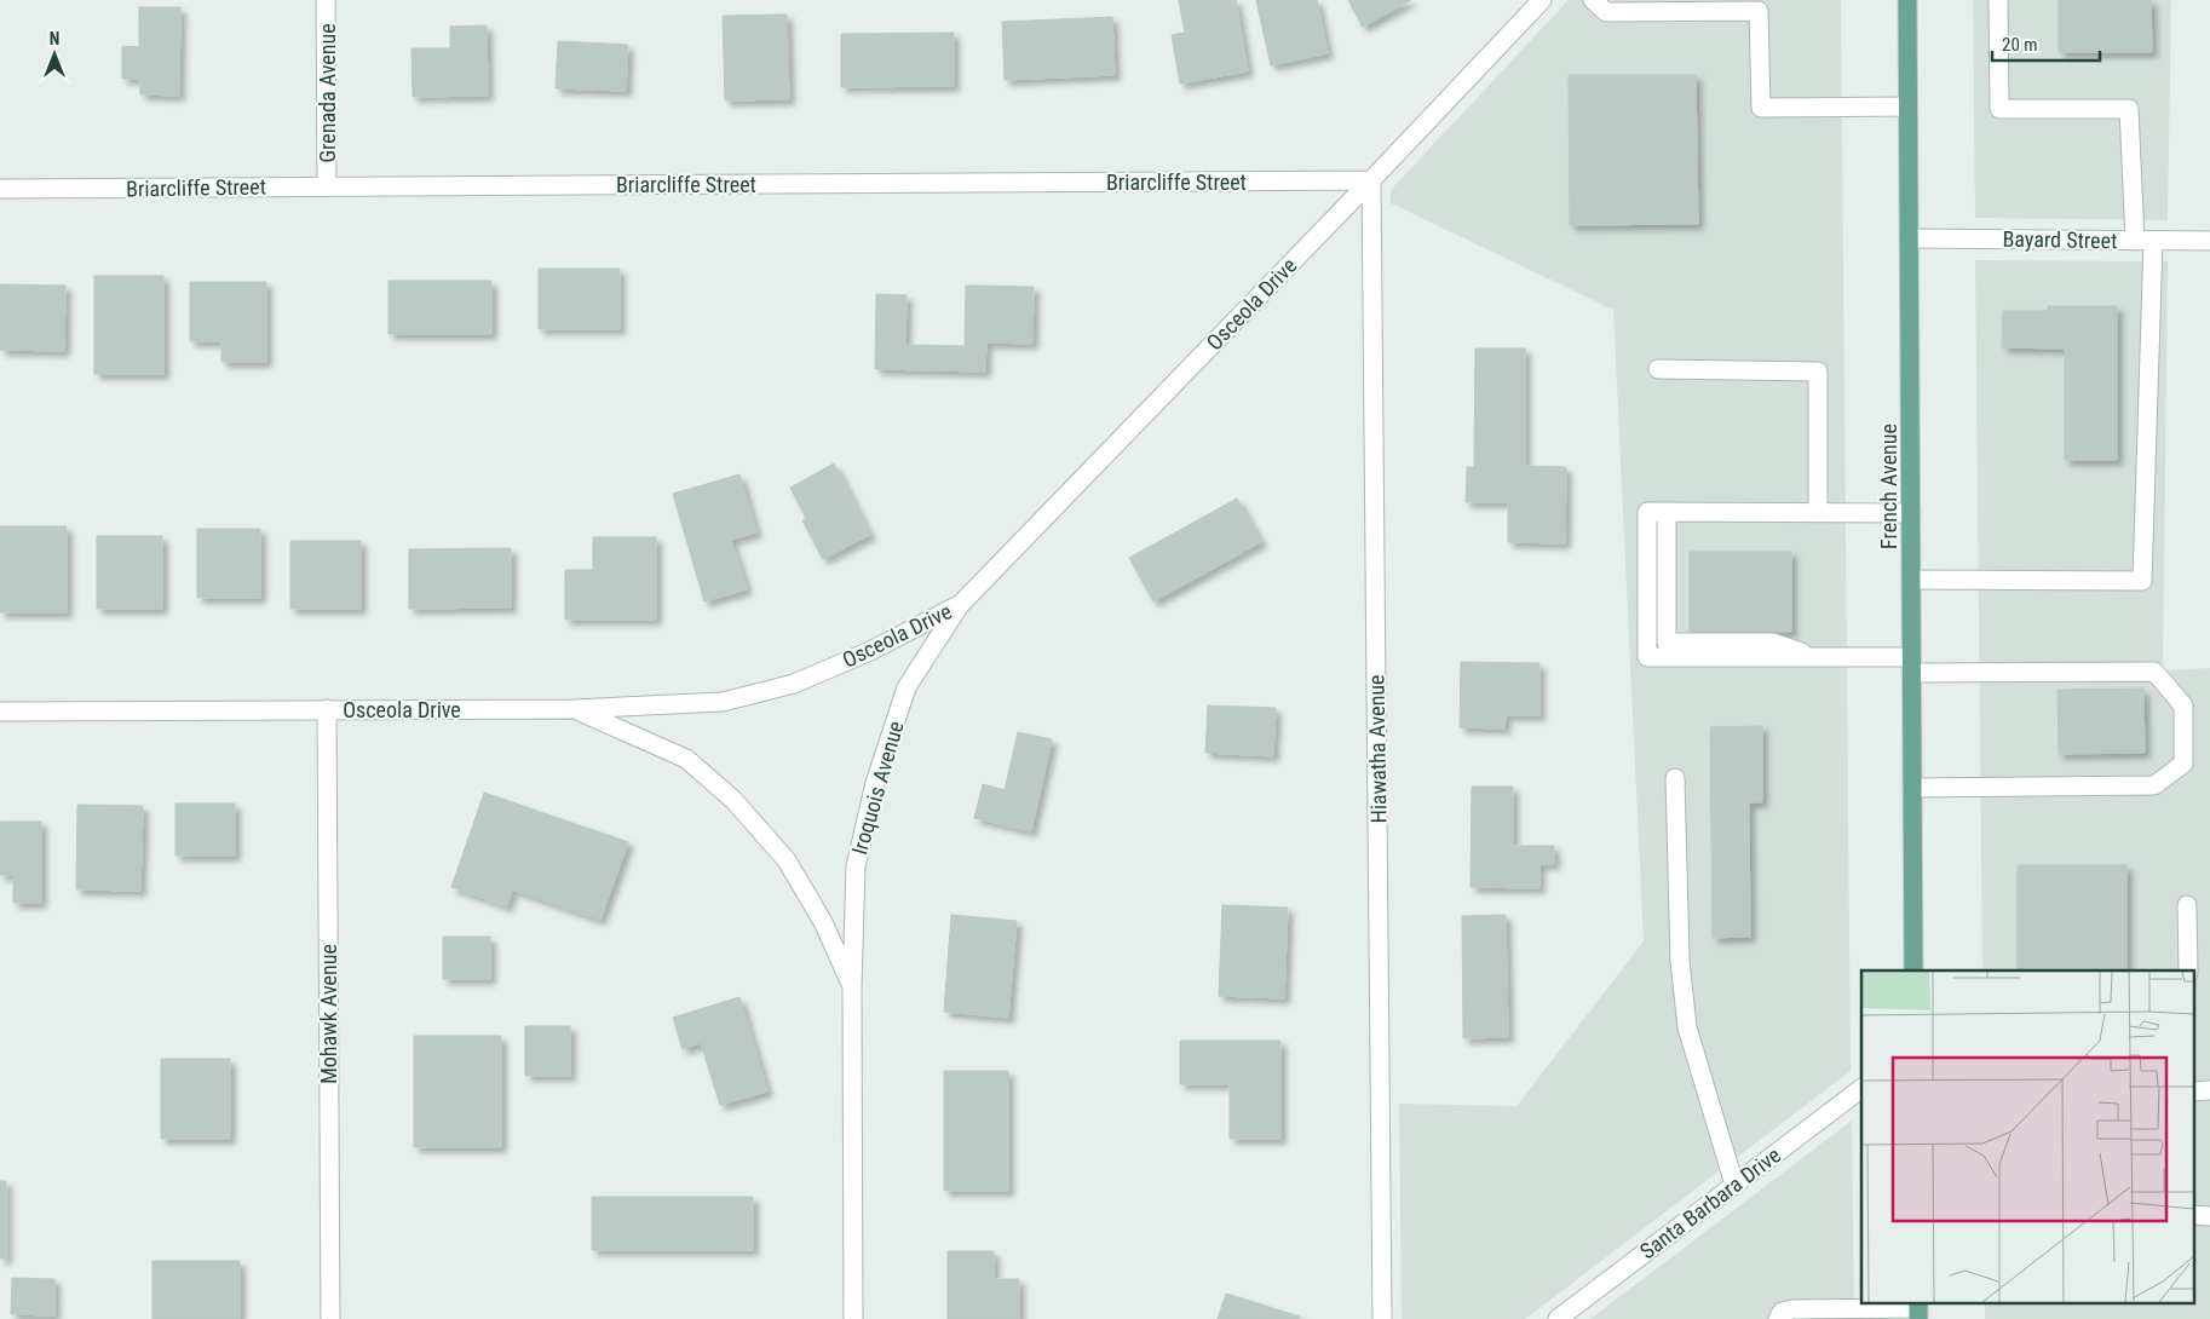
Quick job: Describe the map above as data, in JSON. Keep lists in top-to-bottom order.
{
  "streets": {
    "main road": ["French Avenue"],
    "street": [
      "Grenada Avenue",
      "Briarcliffe Street",
      "Bayard Street",
      "Osceola Drive",
      "Hiawatha Avenue",
      "Iroquois Avenue",
      "Mohawk Avenue",
      "Santa Barbara Drive"
    ]
  },
  "crossings": [
    ["Grenada Avenue", "Briarcliffe Street"],
    ["Briarcliffe Street", "Osceola Drive"],
    ["Briarcliffe Street", "Hiawatha Avenue"],
    ["Bayard Street", "French Avenue"],
    ["Osceola Drive", "Hiawatha Avenue"],
    ["Osceola Drive", "Iroquois Avenue"],
    ["Osceola Drive", "Mohawk Avenue"]
  ],
  "scale_bar": "20 m",
  "north": "top"
}
